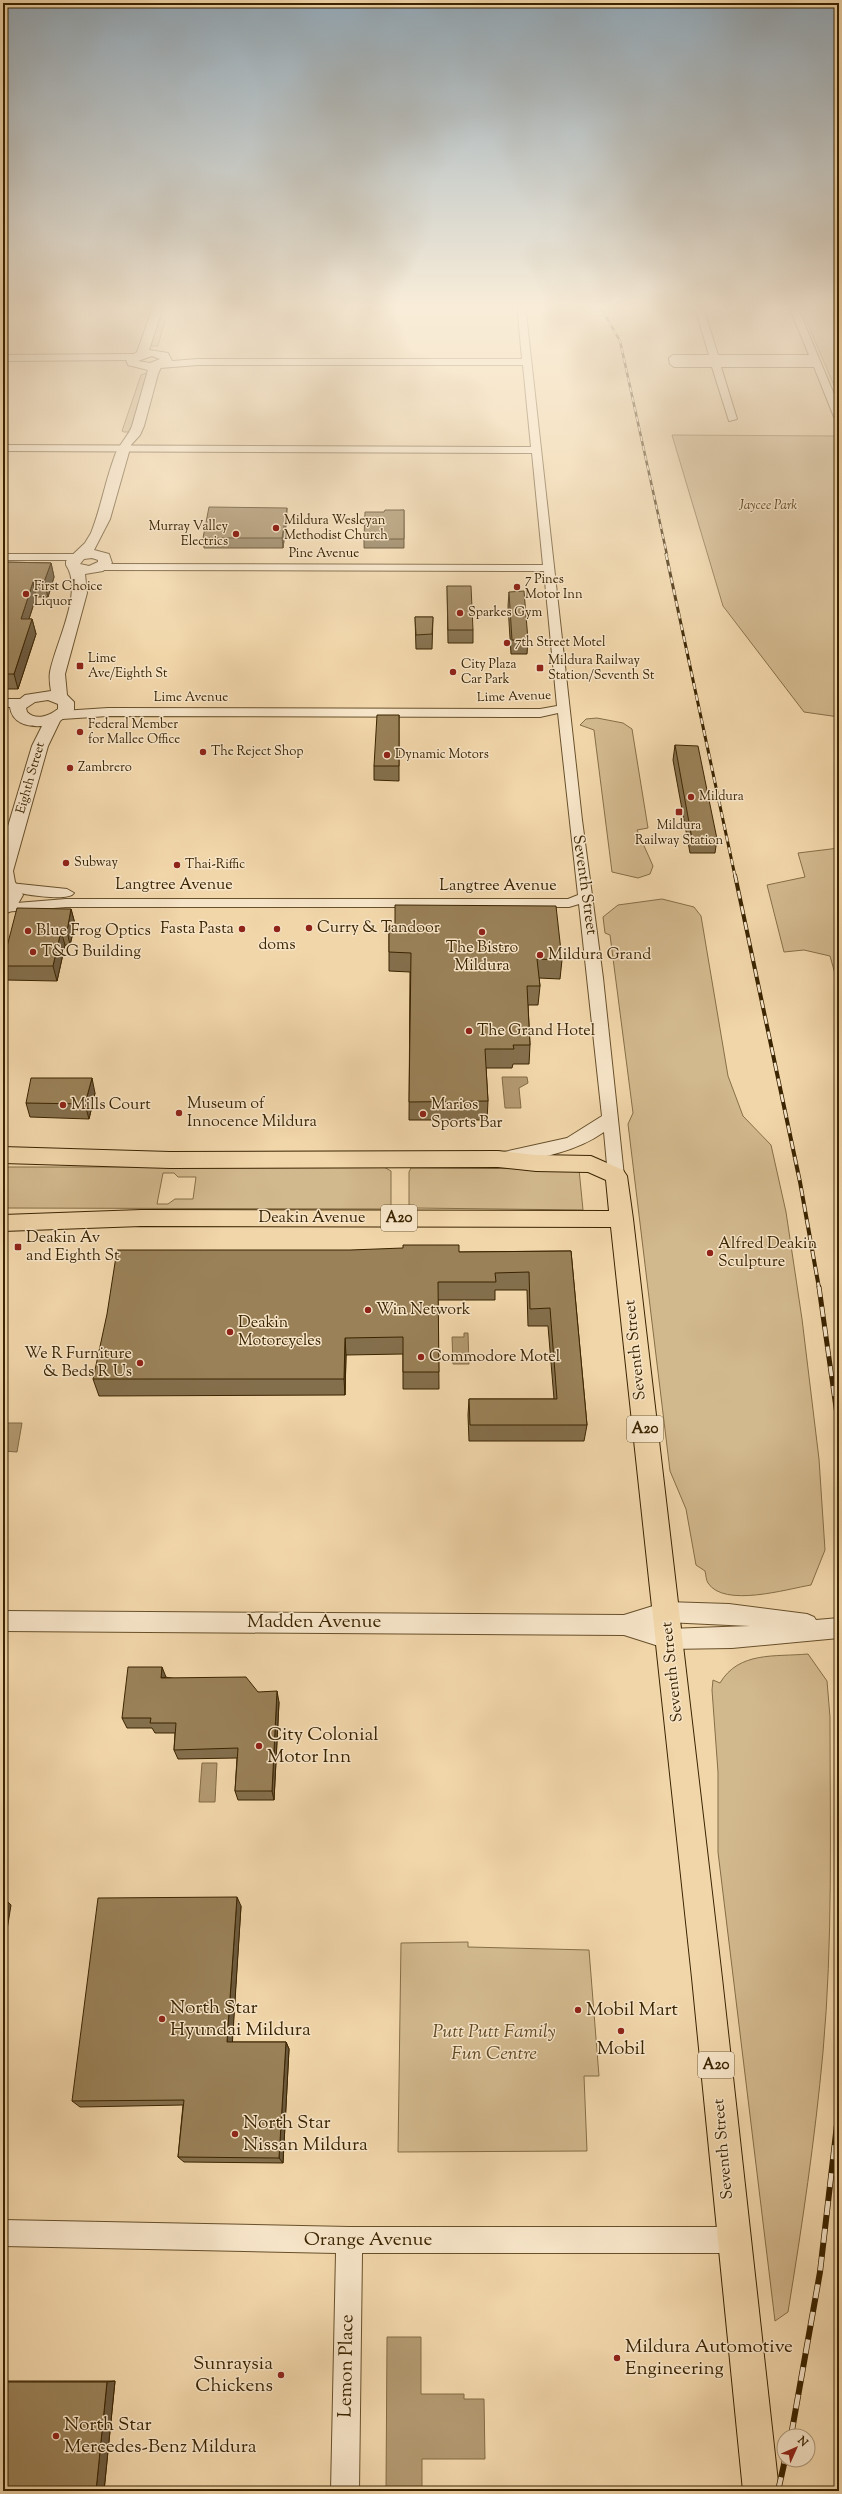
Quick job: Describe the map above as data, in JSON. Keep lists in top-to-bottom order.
{
  "streets": {
    "highway": ["Seventh Street", "Deakin Avenue", "A20"],
    "street": [
      "Pine Avenue",
      "Lime Avenue",
      "Eighth Street",
      "Langtree Avenue",
      "Madden Avenue",
      "Orange Avenue",
      "Lemon Place"
    ]
  },
  "crossings": [
    ["Pine Avenue", "Seventh Street"],
    ["Lime Avenue", "Eighth Street"],
    ["Lime Avenue", "Seventh Street"],
    ["Eighth Street", "Langtree Avenue"],
    ["Langtree Avenue", "Seventh Street"],
    ["Seventh Street", "Deakin Avenue"],
    ["Seventh Street", "Madden Avenue"],
    ["Seventh Street", "Orange Avenue"],
    ["Orange Avenue", "Lemon Place"]
  ],
  "parks": ["Jaycee Park", "Putt Putt Family Fun Centre"],
  "places": {
    "other": [
      "Mildura Wesleyan Methodist Church",
      "Murray Valley Electrics",
      "7 Pines Motor Inn",
      "First Choice Liquor",
      "Sparkes Gym",
      "7th Street Motel",
      "City Plaza Car Park",
      "Federal Member for Mallee Office",
      "The Reject Shop",
      "Dynamic Motors",
      "Zambrero",
      "Mildura",
      "Subway",
      "Thai-Riffic",
      "Curry & Tandoor",
      "Fasta Pasta",
      "doms",
      "Blue Frog Optics",
      "The Bistro Mildura",
      "T&G Building",
      "Mildura Grand",
      "The Grand Hotel",
      "Mills Court",
      "Museum of Innocence Mildura",
      "Marios Sports Bar",
      "Alfred Deakin Sculpture",
      "Win Network",
      "Deakin Motorcycles",
      "Commodore Motel",
      "We R Furniture & Beds R Us",
      "City Colonial Motor Inn",
      "Mobil Mart",
      "North Star Hyundai Mildura",
      "Mobil",
      "North Star Nissan Mildura",
      "Mildura Automotive Engineering",
      "Sunraysia Chickens",
      "North Star Mercedes-Benz Mildura"
    ],
    "transit": [
      "Lime Ave/Eighth St",
      "Mildura Railway Station/Seventh St",
      "Mildura Railway Station",
      "Deakin Av and Eighth St"
    ]
  },
  "north": "top right"
}
